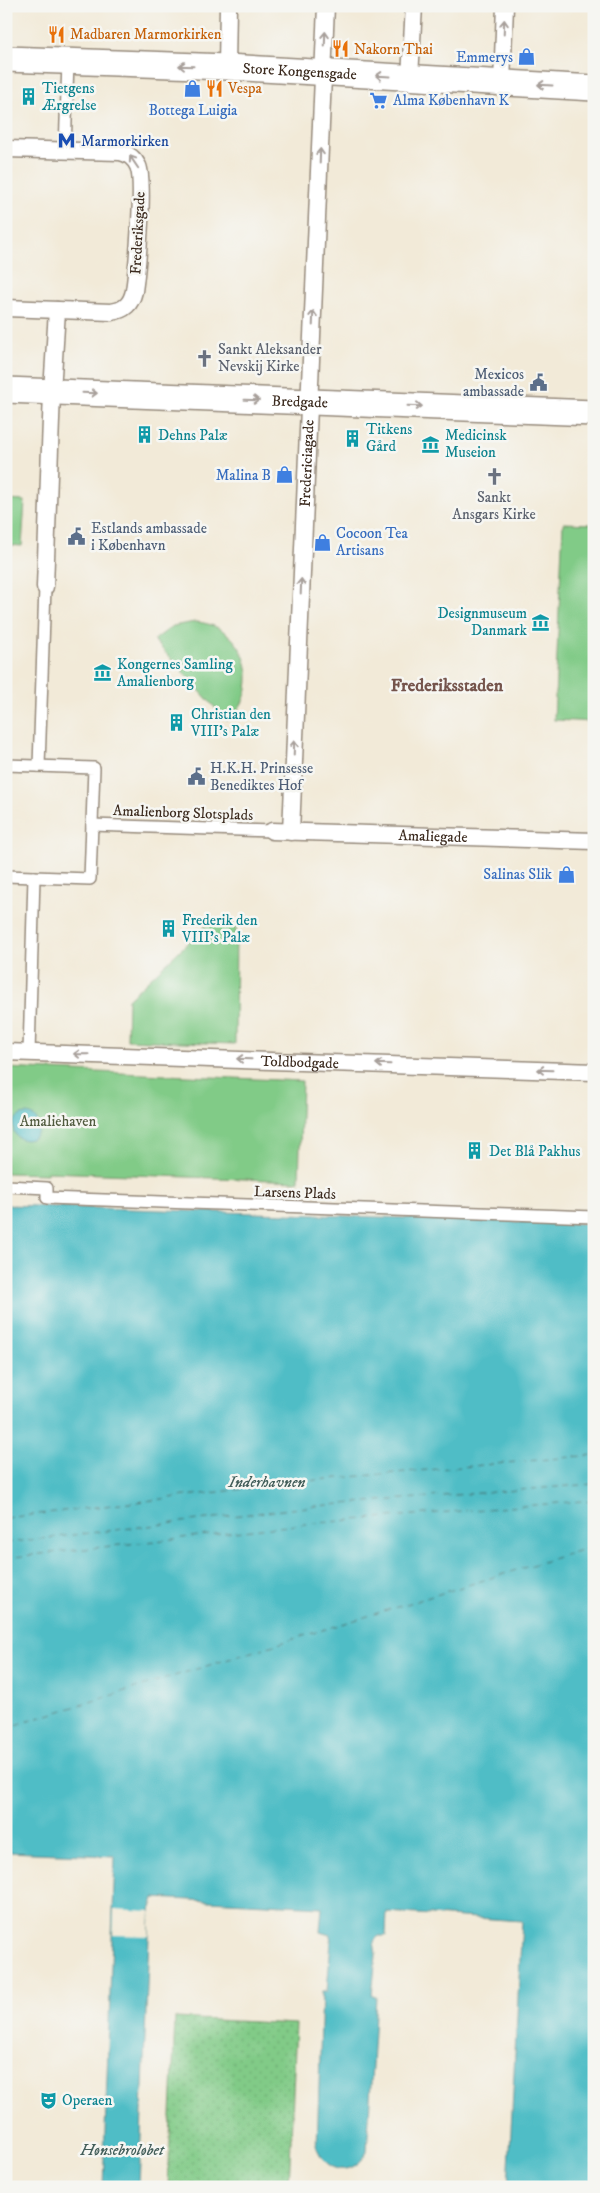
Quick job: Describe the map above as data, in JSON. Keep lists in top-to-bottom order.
{
  "streets": {
    "main road": ["Store Kongensgade", "Bredgade"],
    "street": [
      "Frederiksgade",
      "Fredericiagade",
      "Amalienborg Slotsplads",
      "Amaliegade",
      "Toldbodgade",
      "Larsens Plads"
    ]
  },
  "crossings": [
    ["Store Kongensgade", "Fredericiagade"],
    ["Bredgade", "Fredericiagade"],
    ["Fredericiagade", "Amaliegade"],
    ["Amalienborg Slotsplads", "Amaliegade"]
  ],
  "one_way": [
    "Store Kongensgade",
    "Bredgade",
    "Fredericiagade",
    "Toldbodgade"
  ],
  "districts": ["Frederiksstaden"],
  "water": ["Inderhavnen", "Hønsebroløbet"],
  "parks": ["Amaliehaven"],
  "places": {
    "restaurant": ["Madbaren Marmorkirken", "Nakorn Thai", "Vespa"],
    "shop": [
      "Emmerys",
      "Bottega Luigia",
      "Malina B",
      "Cocoon Tea Artisans",
      "Salinas Slik"
    ],
    "building": [
      "Tietgens Ærgrelse",
      "Dehns Palæ",
      "Titkens Gård",
      "Christian den VIII's Palæ",
      "Frederik den VIII's Palæ",
      "Det Blå Pakhus"
    ],
    "supermarket": ["Alma København K"],
    "metro station": ["Marmorkirken"],
    "church": ["Sankt Aleksander Nevskij Kirke", "Sankt Ansgars Kirke"],
    "public building": ["Mexicos ambassade", "Estlands ambassade i København", "H.K.H. Prinsesse Benediktes Hof"],
    "museum": ["Medicinsk Museion", "Designmuseum Danmark", "Kongernes Samling Amalienborg"],
    "theatre": ["Operaen"]
  }
}
